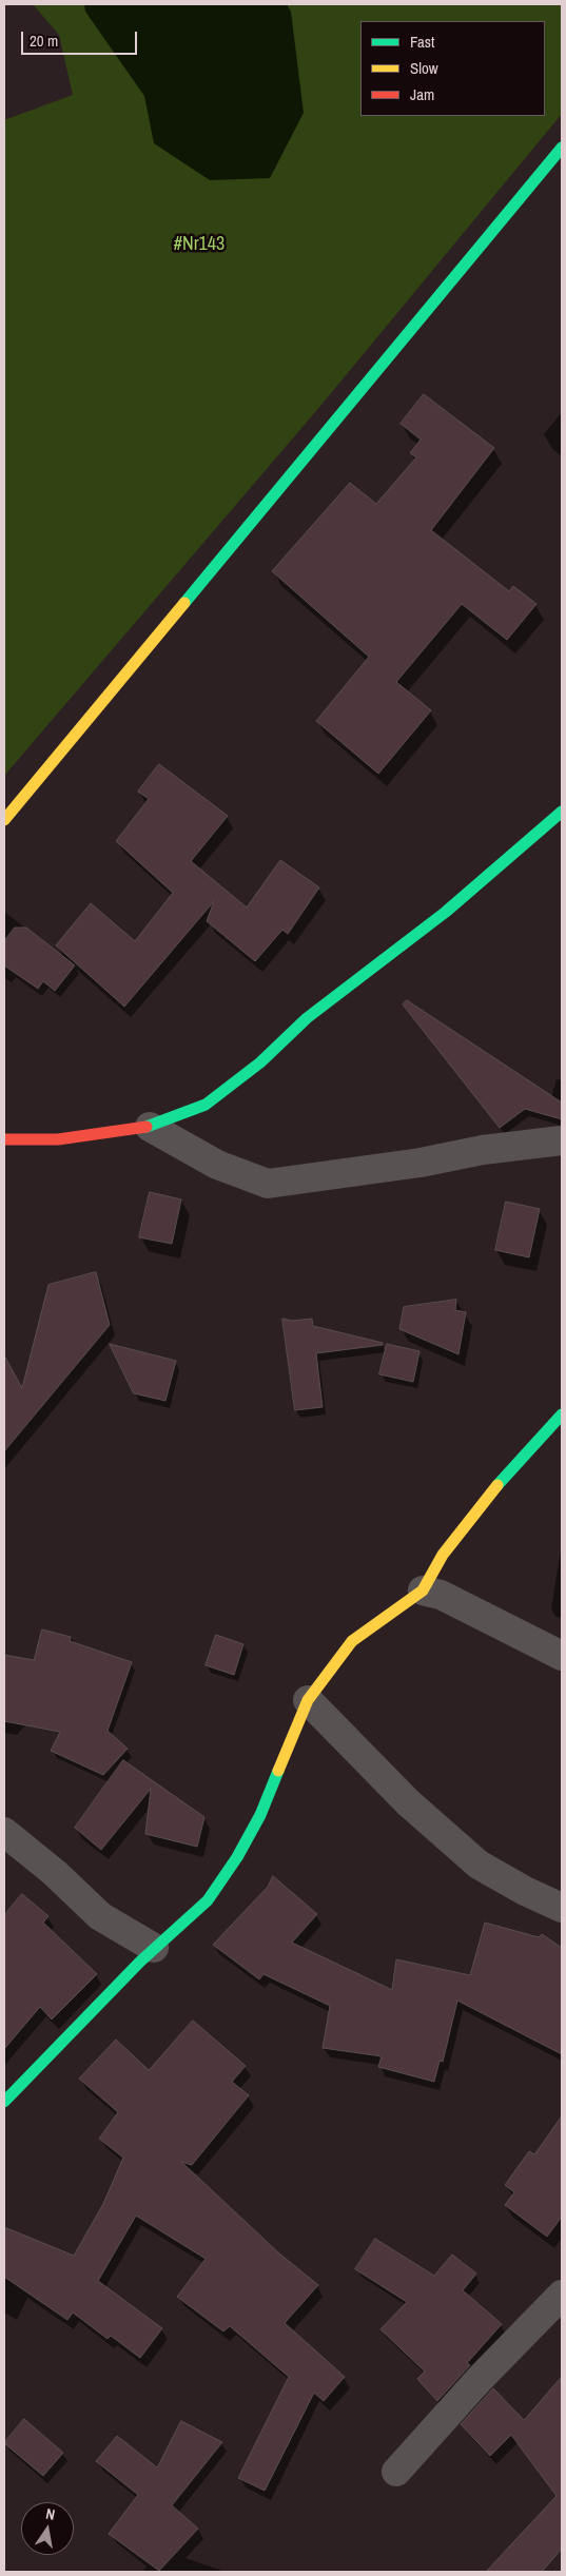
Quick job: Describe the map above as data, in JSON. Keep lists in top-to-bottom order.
{
  "parks": ["#Nr143"],
  "legend": ["Fast", "Slow", "Jam"],
  "scale_bar": "20 m",
  "north": "top"
}
